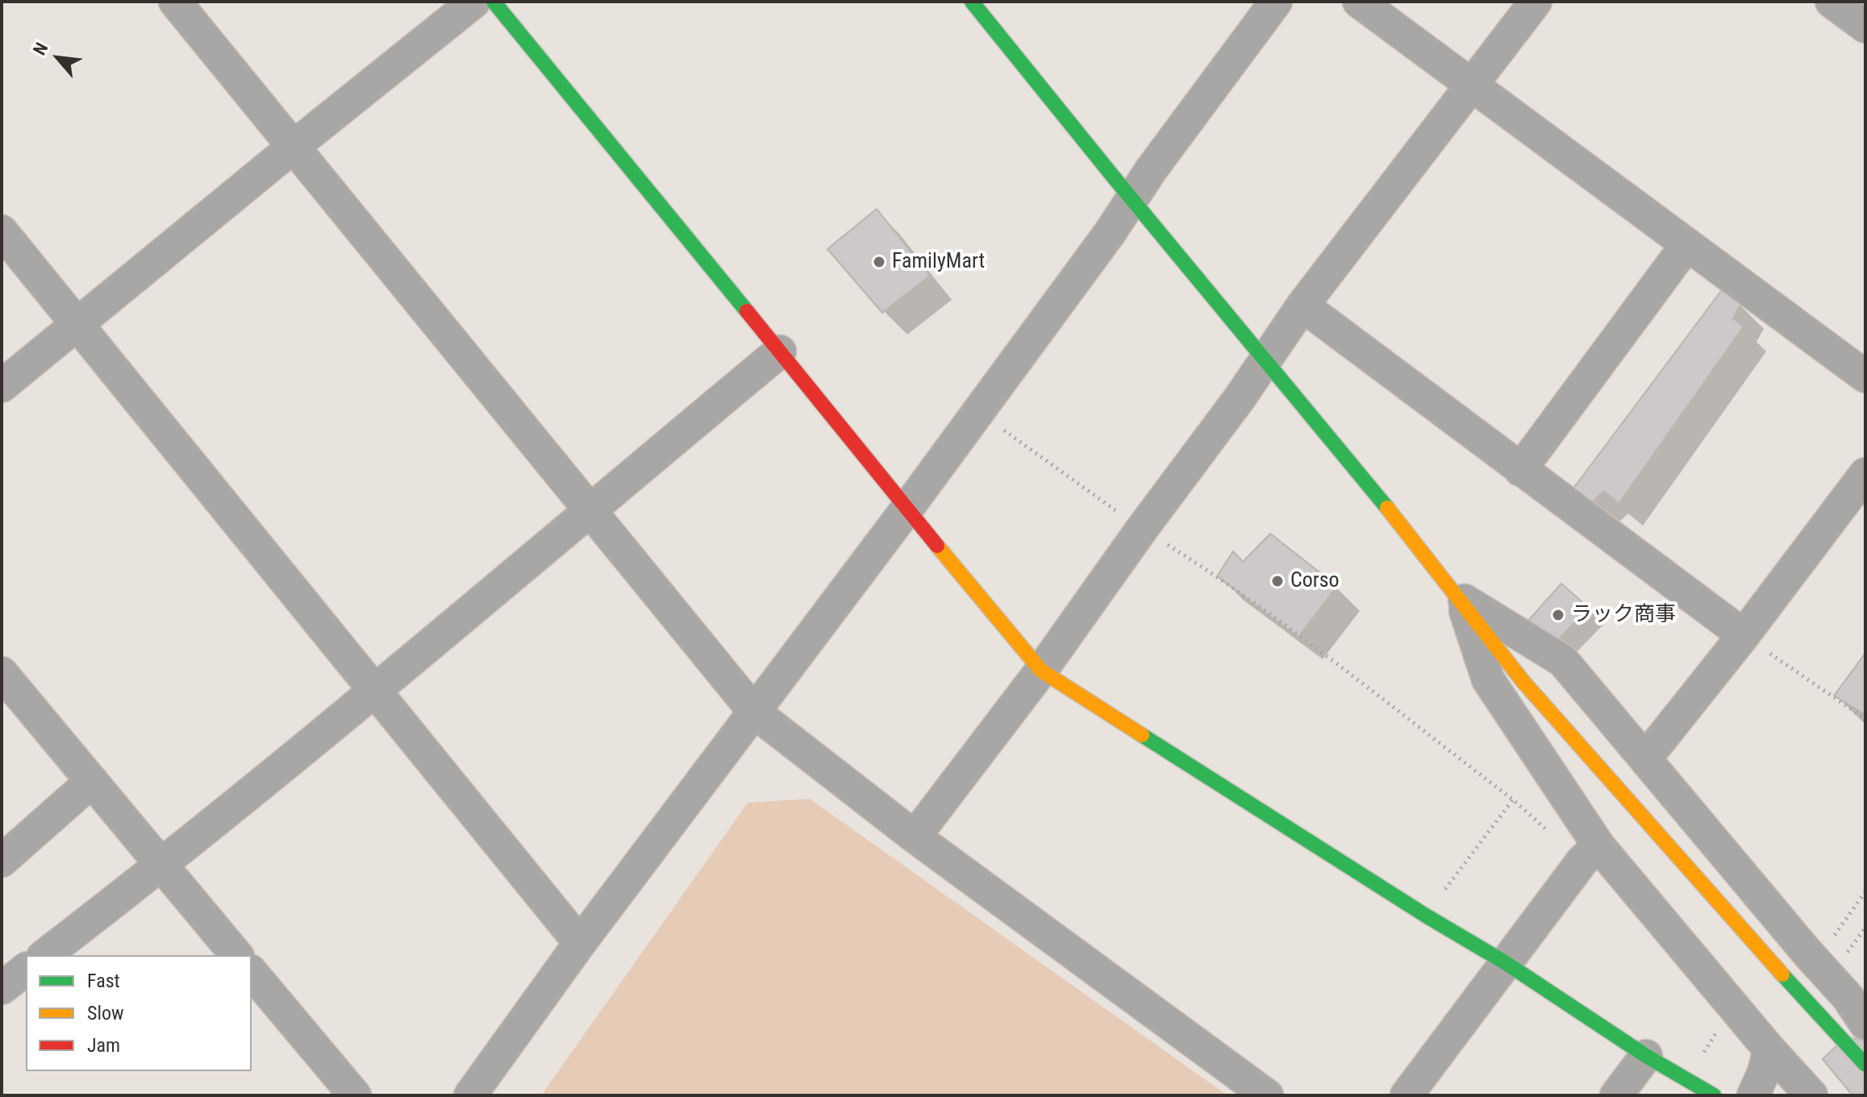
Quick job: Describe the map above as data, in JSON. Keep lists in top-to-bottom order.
{
  "places": ["FamilyMart", "Corso", "ラック商事"],
  "legend": ["Fast", "Slow", "Jam"],
  "north": "top left"
}
